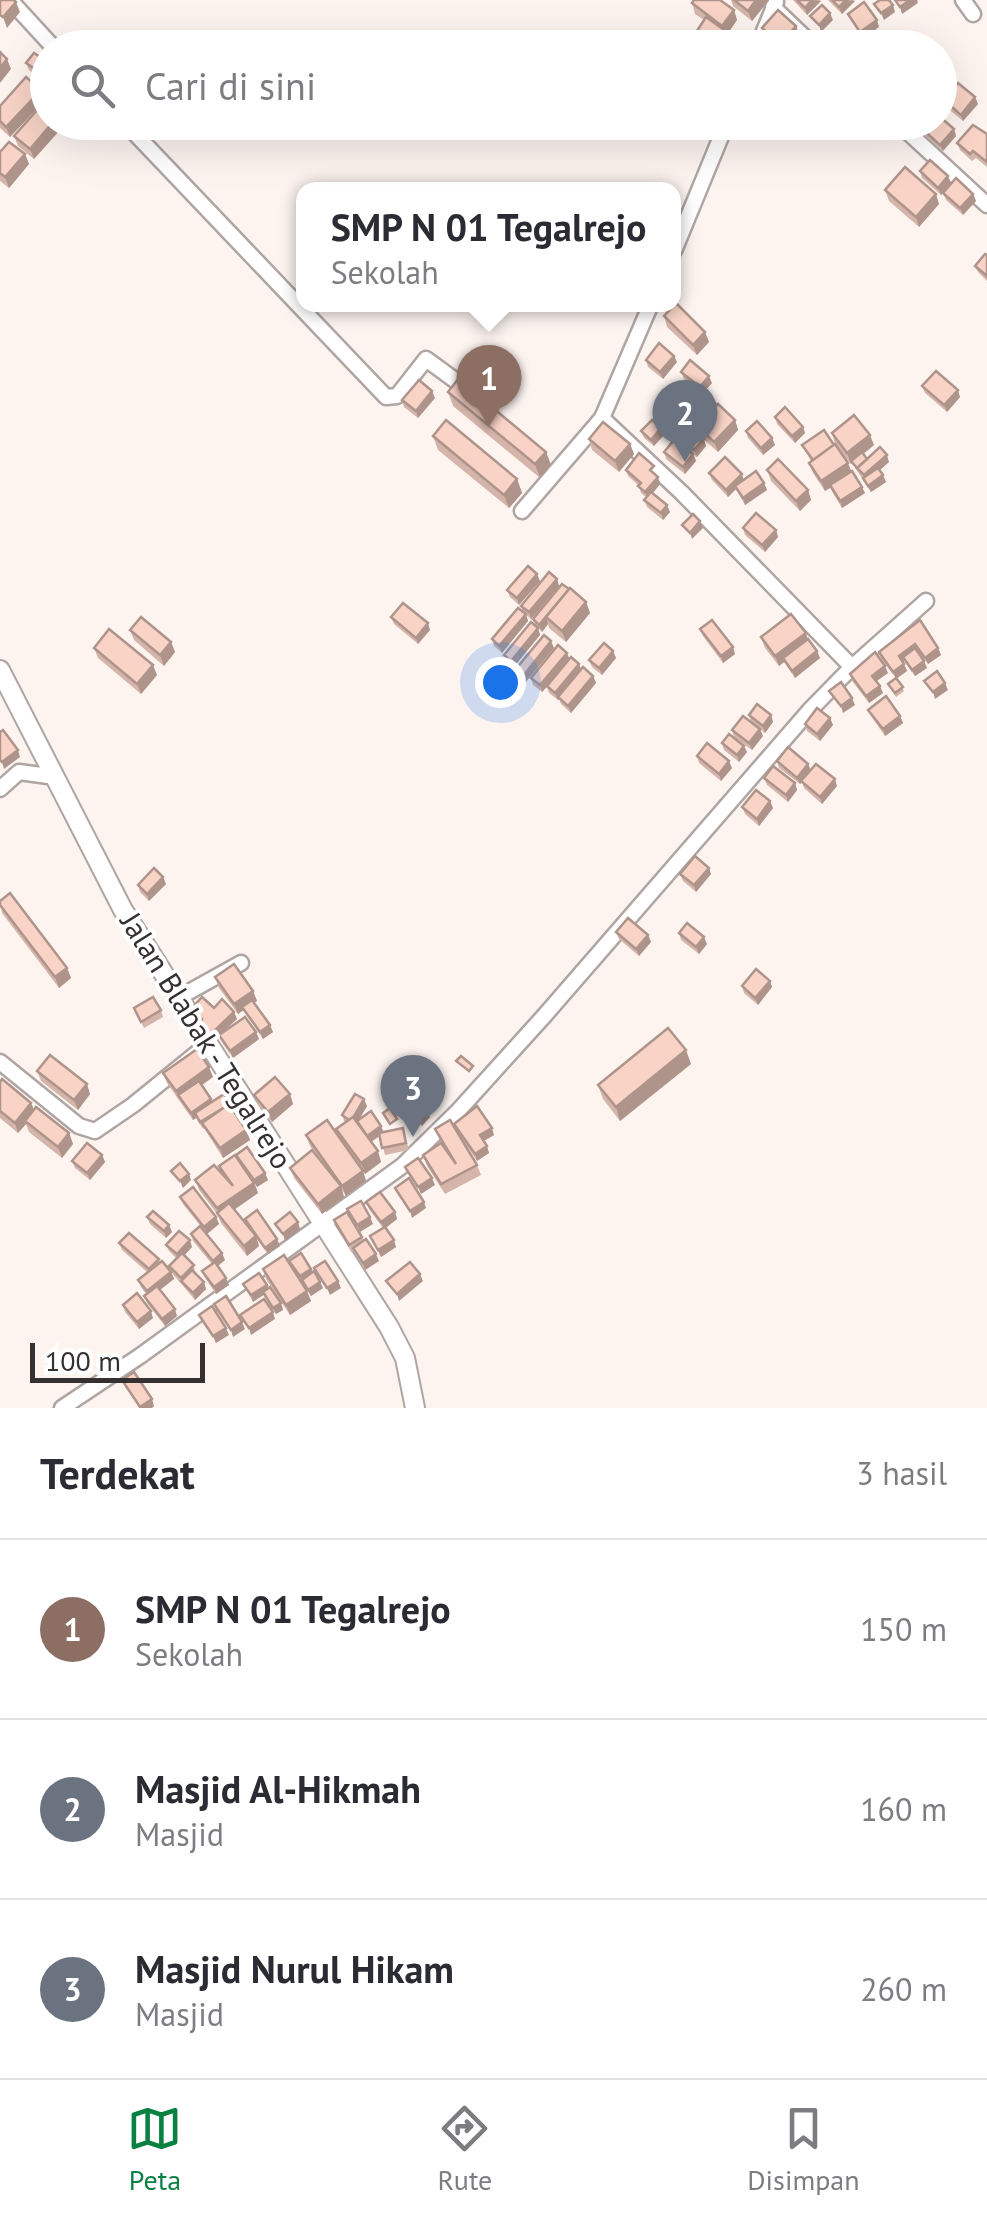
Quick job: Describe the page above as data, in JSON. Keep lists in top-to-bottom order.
{
  "streets": {
    "street": ["Jalan Blabak - Tegalrejo"]
  },
  "scale_bar": "100 m",
  "page": {
    "search": "Cari di sini",
    "popup": ["SMP N 01 Tegalrejo", "Sekolah"],
    "pins": ["1", "2", "3"],
    "scale": "100 m",
    "heading": ["Terdekat", "3 hasil"],
    "list": [
      {
        "mark": "1",
        "name": "SMP N 01 Tegalrejo",
        "note": "Sekolah",
        "value": "150 m"
      },
      {
        "mark": "2",
        "name": "Masjid Al-Hikmah",
        "note": "Masjid",
        "value": "160 m"
      },
      {
        "mark": "3",
        "name": "Masjid Nurul Hikam",
        "note": "Masjid",
        "value": "260 m"
      }
    ],
    "nav": ["Peta", "Rute", "Disimpan"]
  }
}
